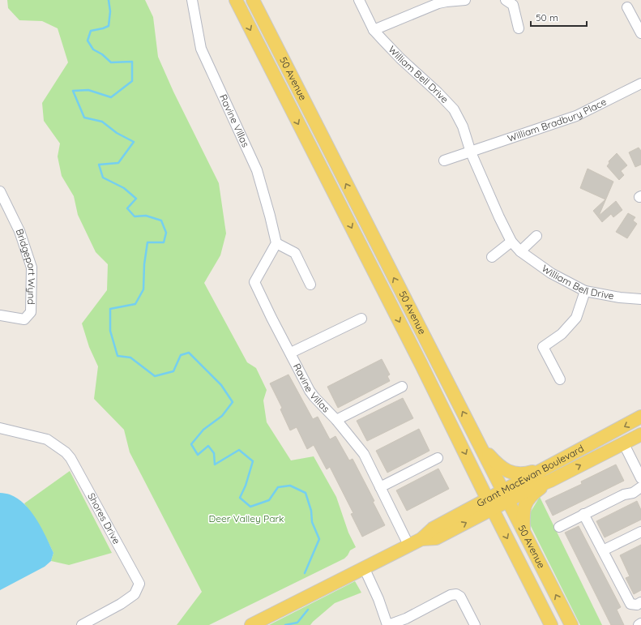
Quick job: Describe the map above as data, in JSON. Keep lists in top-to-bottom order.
{
  "streets": {
    "main road": ["50 Avenue", "Grant MacEwan Boulevard"],
    "street": [
      "William Bell Drive",
      "William Bradbury Place",
      "Ravine Villas",
      "Bridgeport Wynd",
      "Shores Drive"
    ]
  },
  "crossings": [
    ["William Bell Drive", "William Bradbury Place"],
    ["50 Avenue", "Grant MacEwan Boulevard"],
    ["Ravine Villas", "Grant MacEwan Boulevard"]
  ],
  "parks": ["Deer Valley Park"],
  "scale_bar": "50 m"
}
